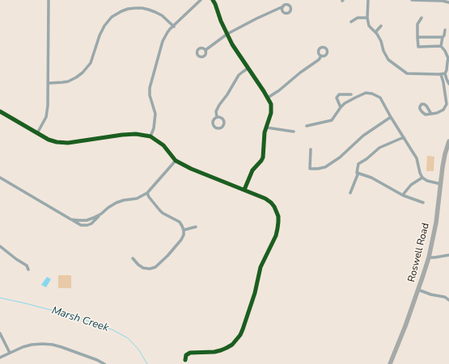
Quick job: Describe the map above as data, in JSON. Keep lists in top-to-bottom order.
{
  "streets": {
    "main road": ["Roswell Road"]
  },
  "water": ["Marsh Creek"]
}
